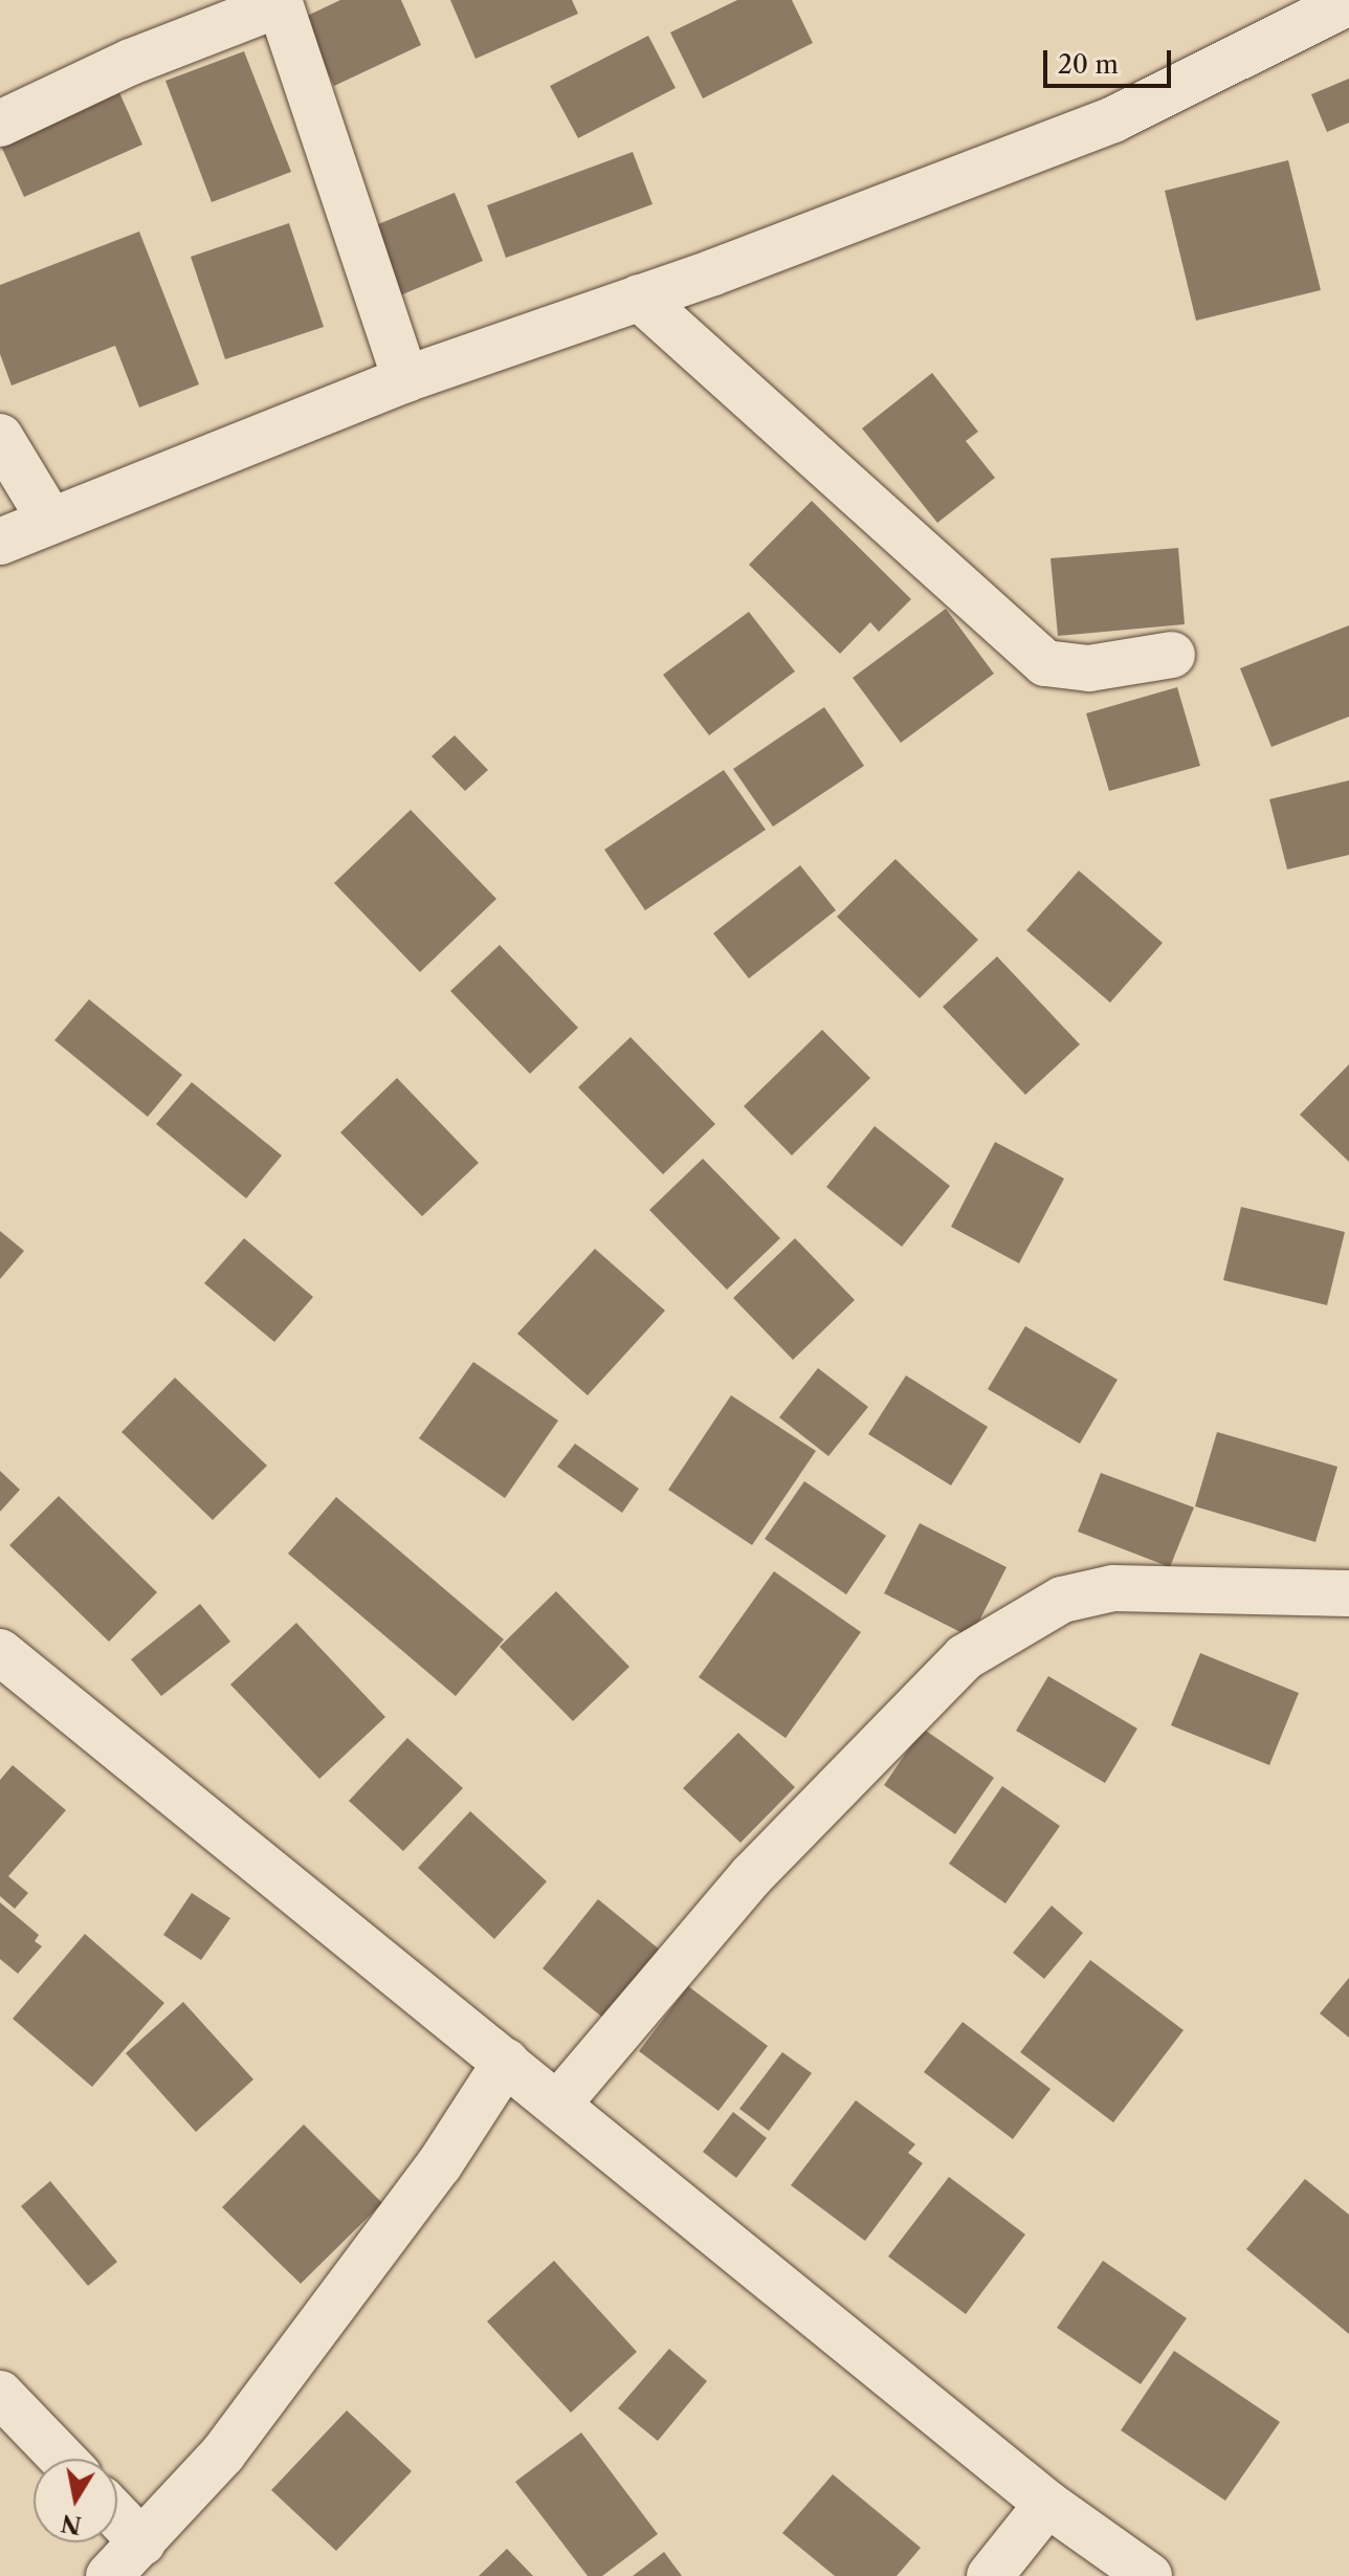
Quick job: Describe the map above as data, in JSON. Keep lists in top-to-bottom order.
{
  "scale_bar": "20 m",
  "north": "bottom"
}
